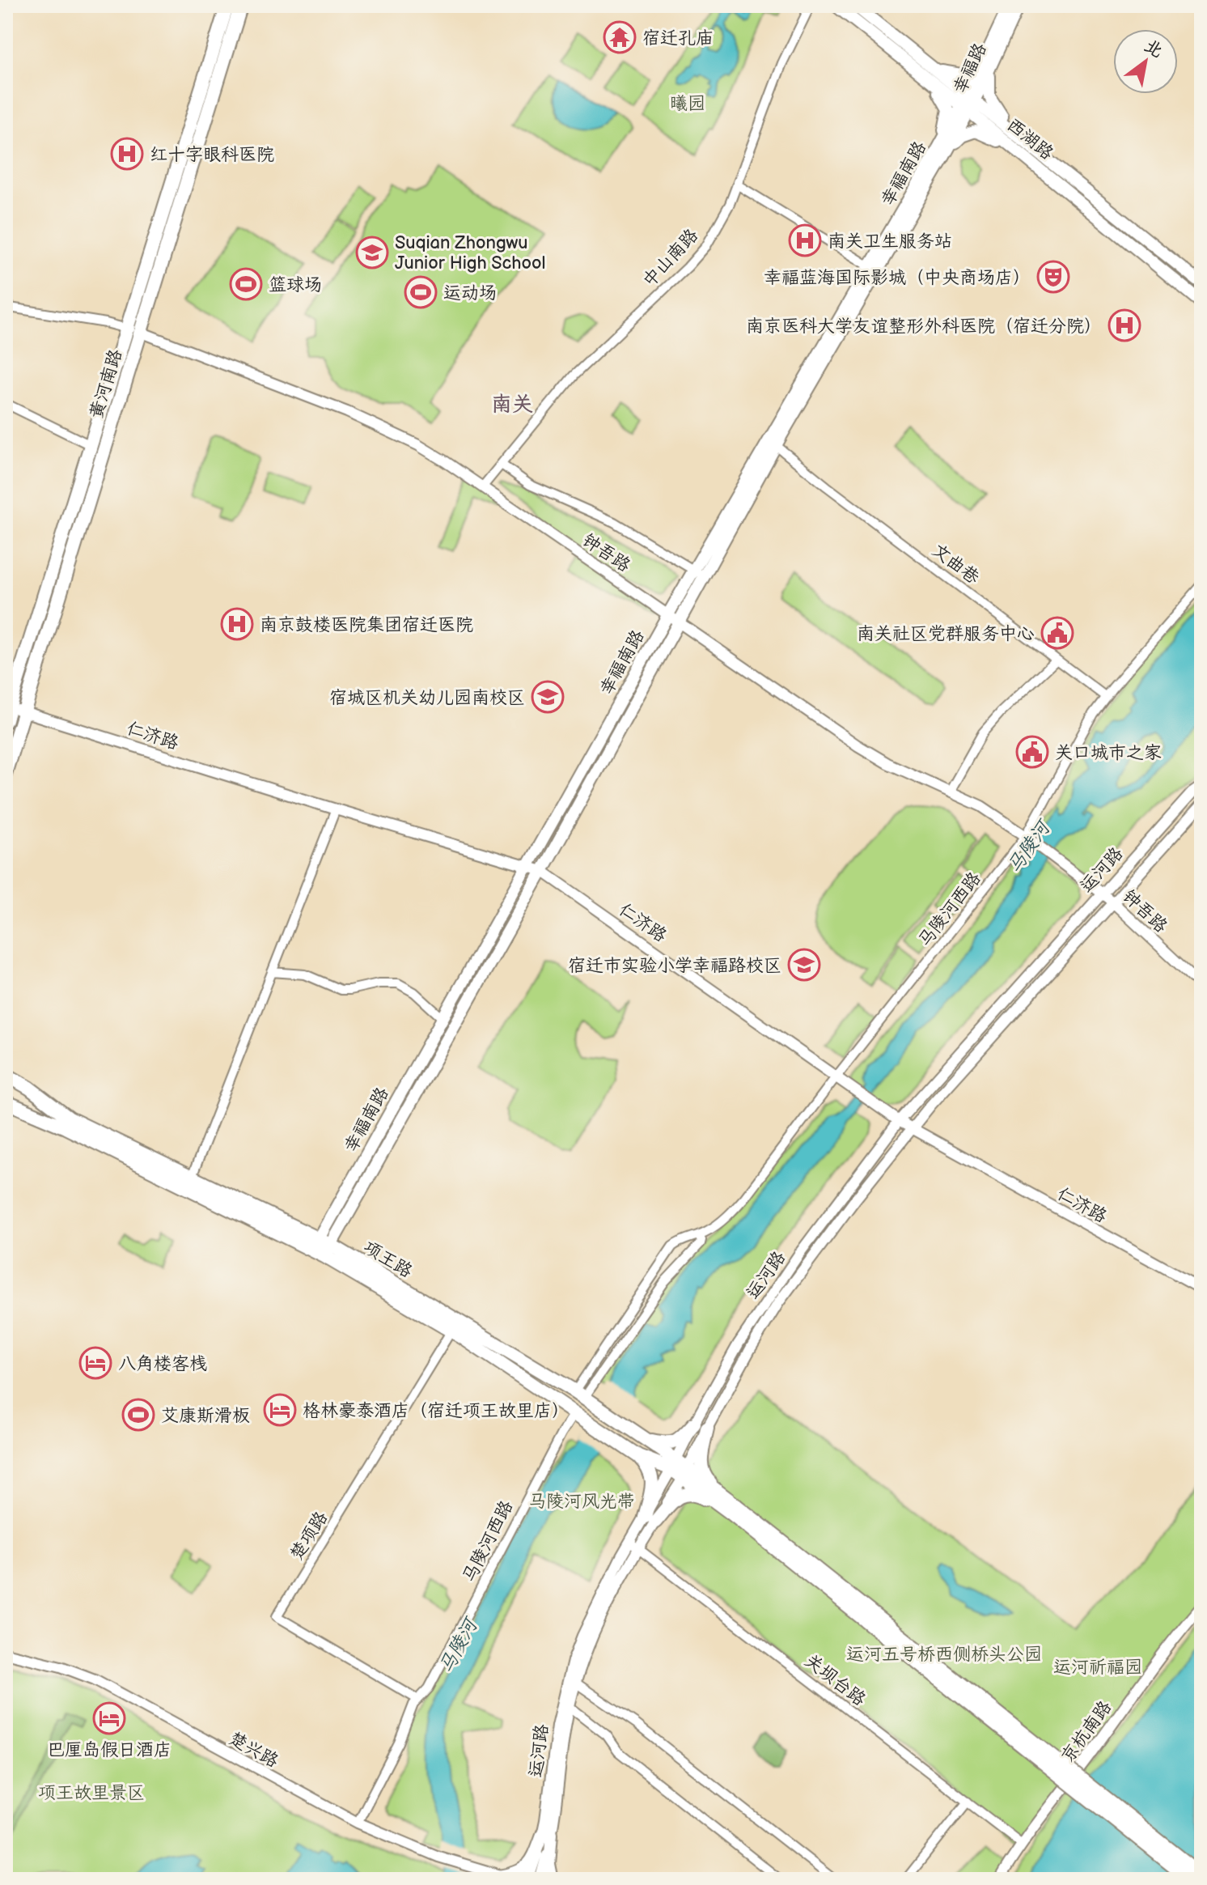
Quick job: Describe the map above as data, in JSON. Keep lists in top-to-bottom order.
{
  "streets": {
    "main road": [
      "幸福路",
      "西湖路",
      "幸福南路",
      "黄河南路",
      "项王路"
    ],
    "street": [
      "中山南路",
      "钟吾路",
      "文曲巷",
      "仁济路",
      "运河路",
      "马陵河西路",
      "楚项路",
      "关坝台路",
      "京杭南路",
      "楚兴路"
    ]
  },
  "crossings": [
    ["幸福路", "西湖路"],
    ["幸福路", "幸福南路"],
    ["西湖路", "幸福南路"],
    ["幸福南路", "钟吾路"],
    ["幸福南路", "文曲巷"],
    ["幸福南路", "仁济路"],
    ["幸福南路", "项王路"],
    ["中山南路", "钟吾路"],
    ["黄河南路", "钟吾路"],
    ["黄河南路", "仁济路"],
    ["钟吾路", "运河路"],
    ["钟吾路", "马陵河西路"],
    ["文曲巷", "马陵河西路"],
    ["仁济路", "运河路"],
    ["仁济路", "马陵河西路"],
    ["运河路", "项王路"],
    ["运河路", "关坝台路"],
    ["马陵河西路", "项王路"],
    ["马陵河西路", "楚项路"],
    ["马陵河西路", "楚兴路"],
    ["项王路", "楚项路"],
    ["关坝台路", "京杭南路"]
  ],
  "districts": ["南关"],
  "water": ["马陵河"],
  "parks": [
    "曦园",
    "马陵河风光带",
    "运河五号桥西侧桥头公园",
    "运河祈福园",
    "项王故里景区"
  ],
  "places": {
    "temple": ["宿迁孔庙"],
    "hospital": [
      "红十字眼科医院",
      "南关卫生服务站",
      "南京医科大学友谊整形外科医院（宿迁分院）",
      "南京鼓楼医院集团宿迁医院"
    ],
    "school or university": ["Suqian Zhongwu Junior High School", "宿城区机关幼儿园南校区", "宿迁市实验小学幸福路校区"],
    "theatre": ["幸福蓝海国际影城（中央商场店）"],
    "sports": ["篮球场", "运动场", "艾康斯滑板"],
    "public building": ["南关社区党群服务中心", "关口城市之家"],
    "hotel": ["八角楼客栈", "格林豪泰酒店（宿迁项王故里店）", "巴厘岛假日酒店"]
  },
  "north": "top right"
}
